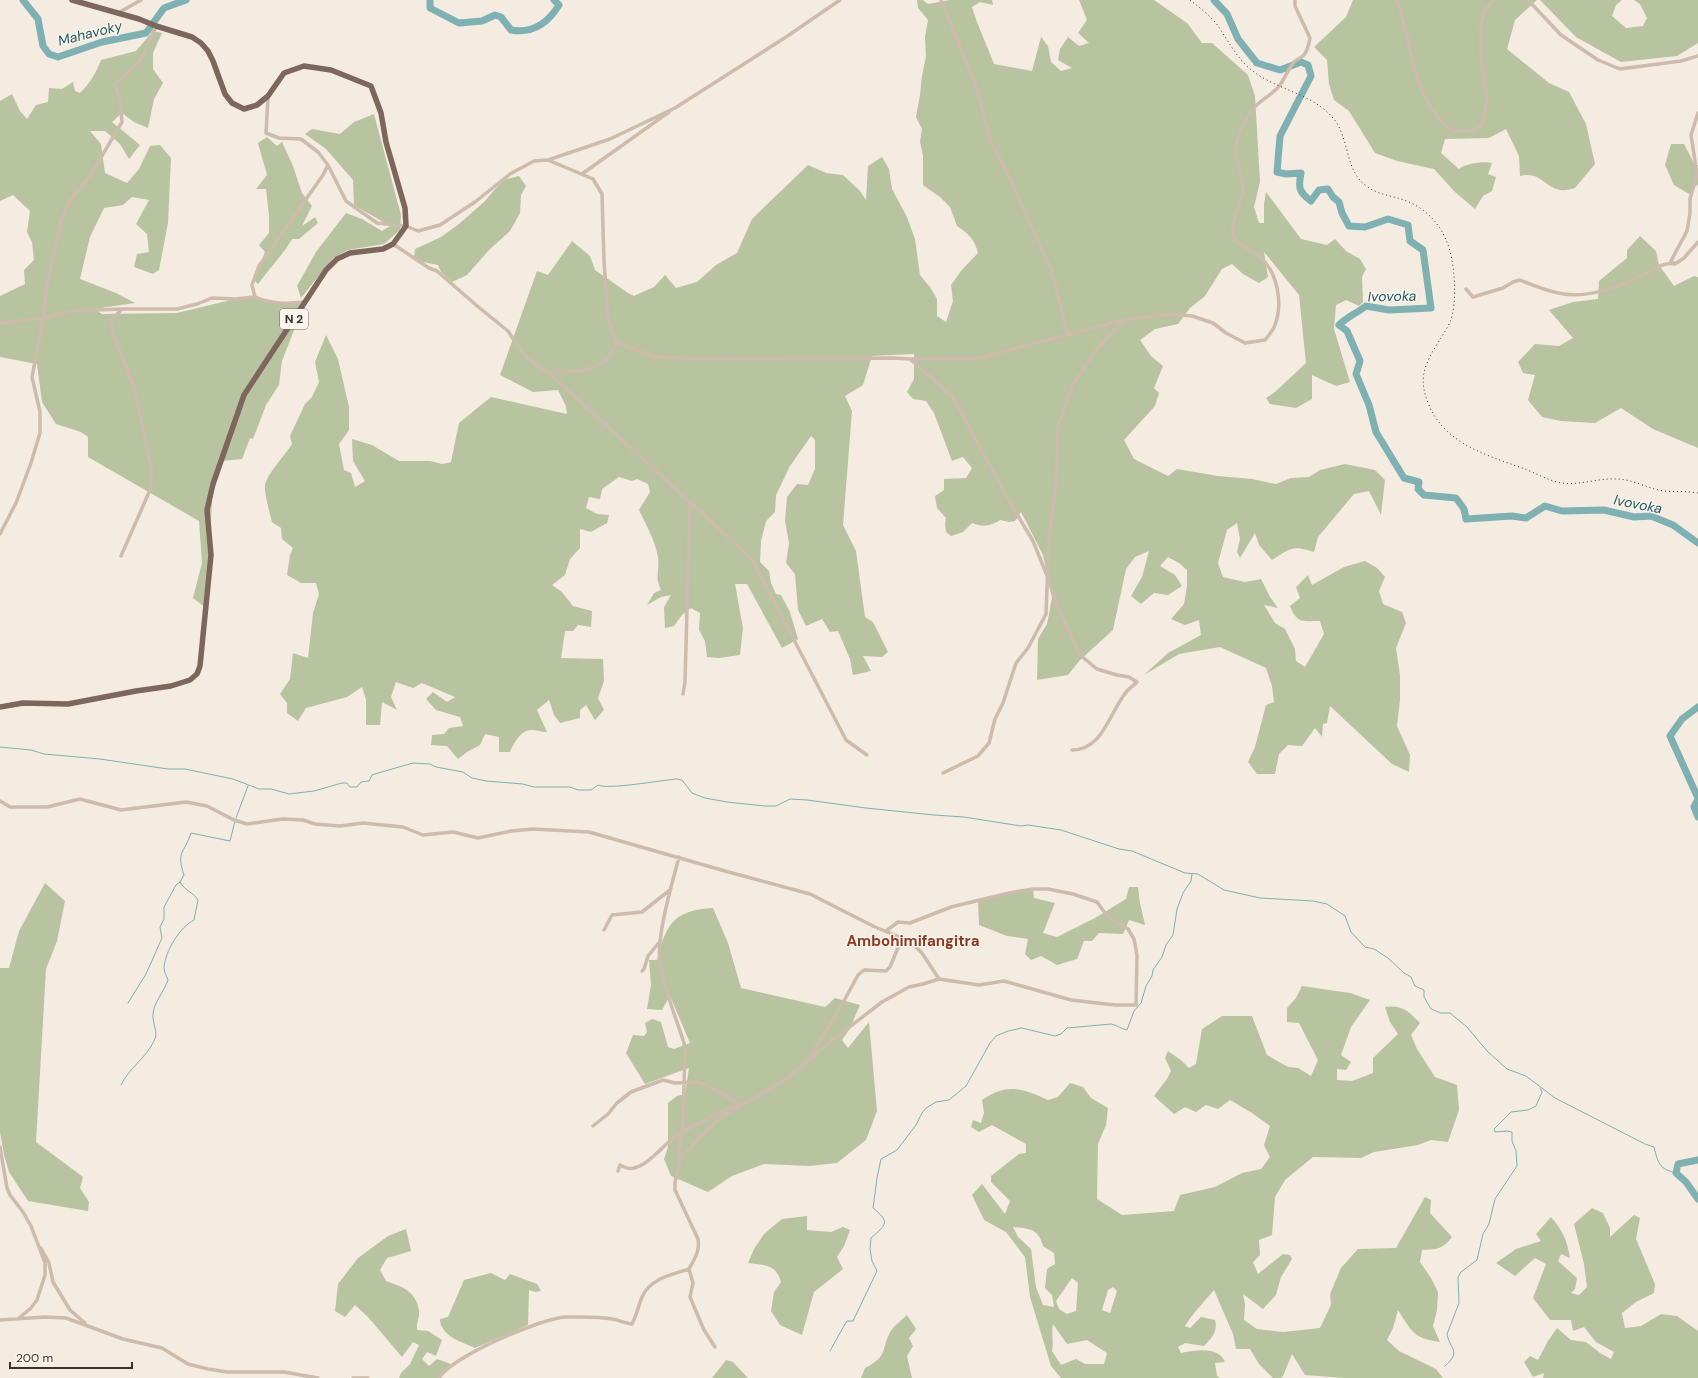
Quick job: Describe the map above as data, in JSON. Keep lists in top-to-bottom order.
{
  "streets": {
    "main road": ["N 2"]
  },
  "districts": ["Ambohimifangitra"],
  "water": ["Mahavoky", "Ivovoka"],
  "scale_bar": "200 m"
}
